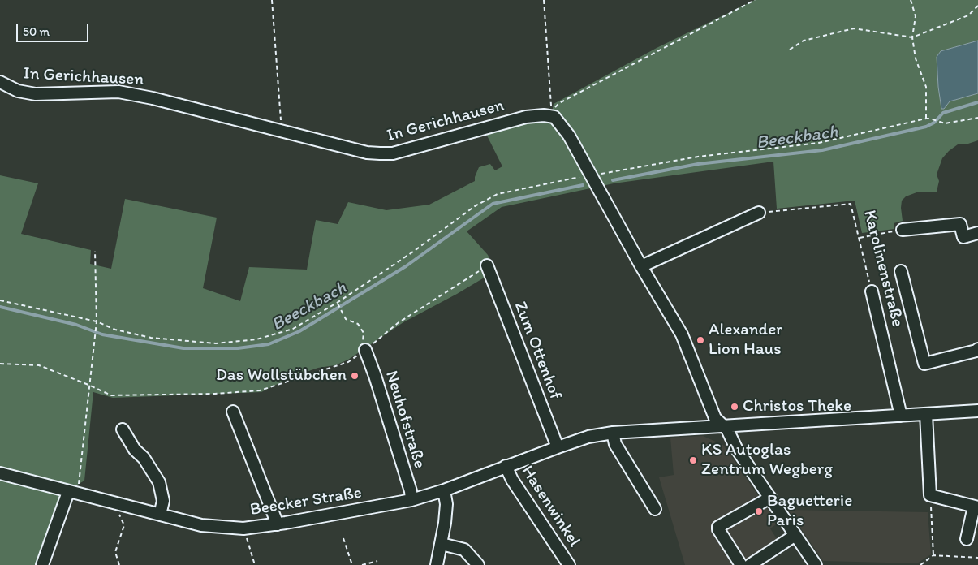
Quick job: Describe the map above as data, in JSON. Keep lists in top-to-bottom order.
{
  "streets": {
    "street": [
      "In Gerichhausen",
      "Karolinenstraße",
      "Zum Ottenhof",
      "Neuhofstraße",
      "Beecker Straße",
      "Hasenwinkel"
    ]
  },
  "crossings": [
    ["Karolinenstraße", "Beecker Straße"],
    ["Zum Ottenhof", "Beecker Straße"],
    ["Neuhofstraße", "Beecker Straße"],
    ["Beecker Straße", "Hasenwinkel"]
  ],
  "water": ["Beeckbach"],
  "places": [
    "Alexander Lion Haus",
    "Das Wollstübchen",
    "Christos Theke",
    "KS Autoglas Zentrum Wegberg",
    "Baguetterie Paris"
  ],
  "scale_bar": "50 m"
}
